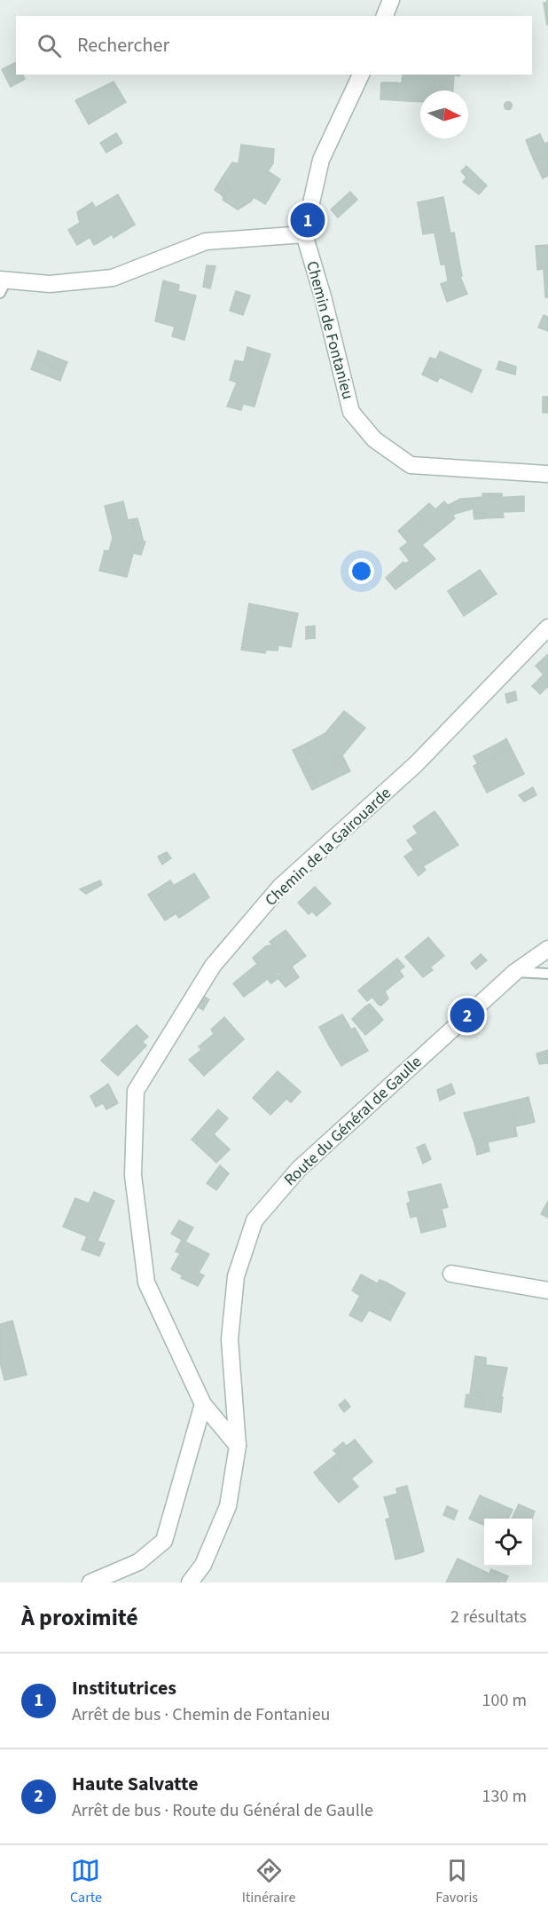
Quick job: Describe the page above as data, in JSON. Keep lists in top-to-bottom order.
{
  "streets": {
    "street": ["Chemin de Fontanieu", "Chemin de la Gairouarde", "Route du Général de Gaulle"]
  },
  "crossings": [
    ["Chemin de la Gairouarde", "Route du Général de Gaulle"]
  ],
  "north": "right",
  "page": {
    "search": "Rechercher",
    "pins": ["1", "2"],
    "heading": ["À proximité", "2 résultats"],
    "list": [
      {
        "mark": "1",
        "name": "Institutrices",
        "note": "Arrêt de bus · Chemin de Fontanieu",
        "value": "100 m"
      },
      {
        "mark": "2",
        "name": "Haute Salvatte",
        "note": "Arrêt de bus · Route du Général de Gaulle",
        "value": "130 m"
      }
    ],
    "nav": ["Carte", "Itinéraire", "Favoris"]
  }
}
